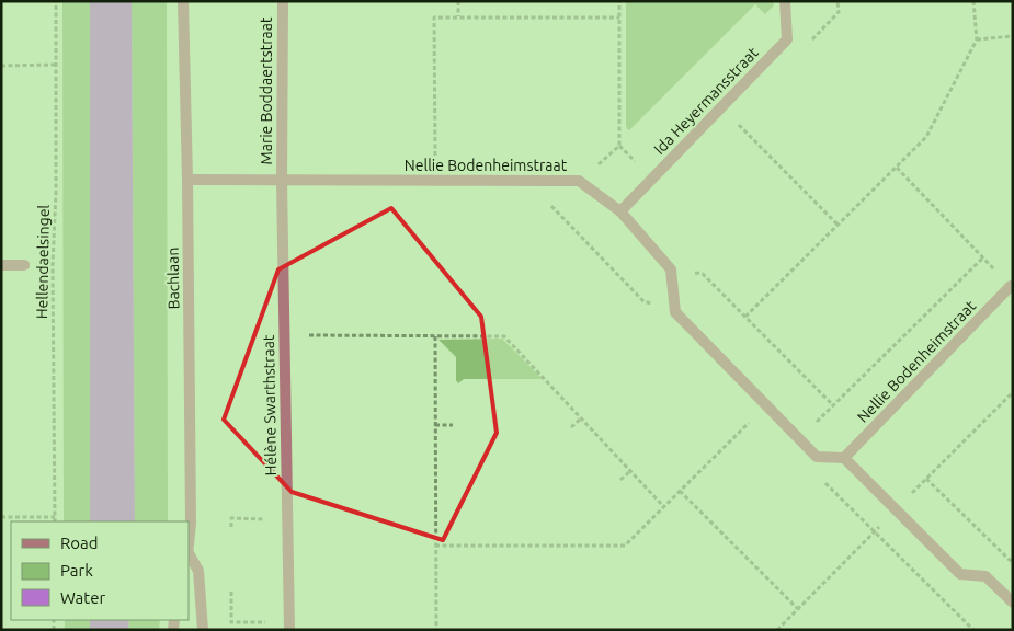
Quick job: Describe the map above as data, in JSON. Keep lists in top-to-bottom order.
{
  "streets": {
    "street": [
      "Marie Boddaertstraat",
      "Ida Heyermansstraat",
      "Nellie Bodenheimstraat",
      "Bachlaan",
      "Hélène Swarthstraat"
    ],
    "path": ["Hellendaelsingel"]
  },
  "crossings": [
    ["Marie Boddaertstraat", "Nellie Bodenheimstraat"],
    ["Marie Boddaertstraat", "Hélène Swarthstraat"],
    ["Ida Heyermansstraat", "Nellie Bodenheimstraat"],
    ["Nellie Bodenheimstraat", "Bachlaan"],
    ["Nellie Bodenheimstraat", "Hélène Swarthstraat"]
  ],
  "legend": ["Road", "Park", "Water"]
}
